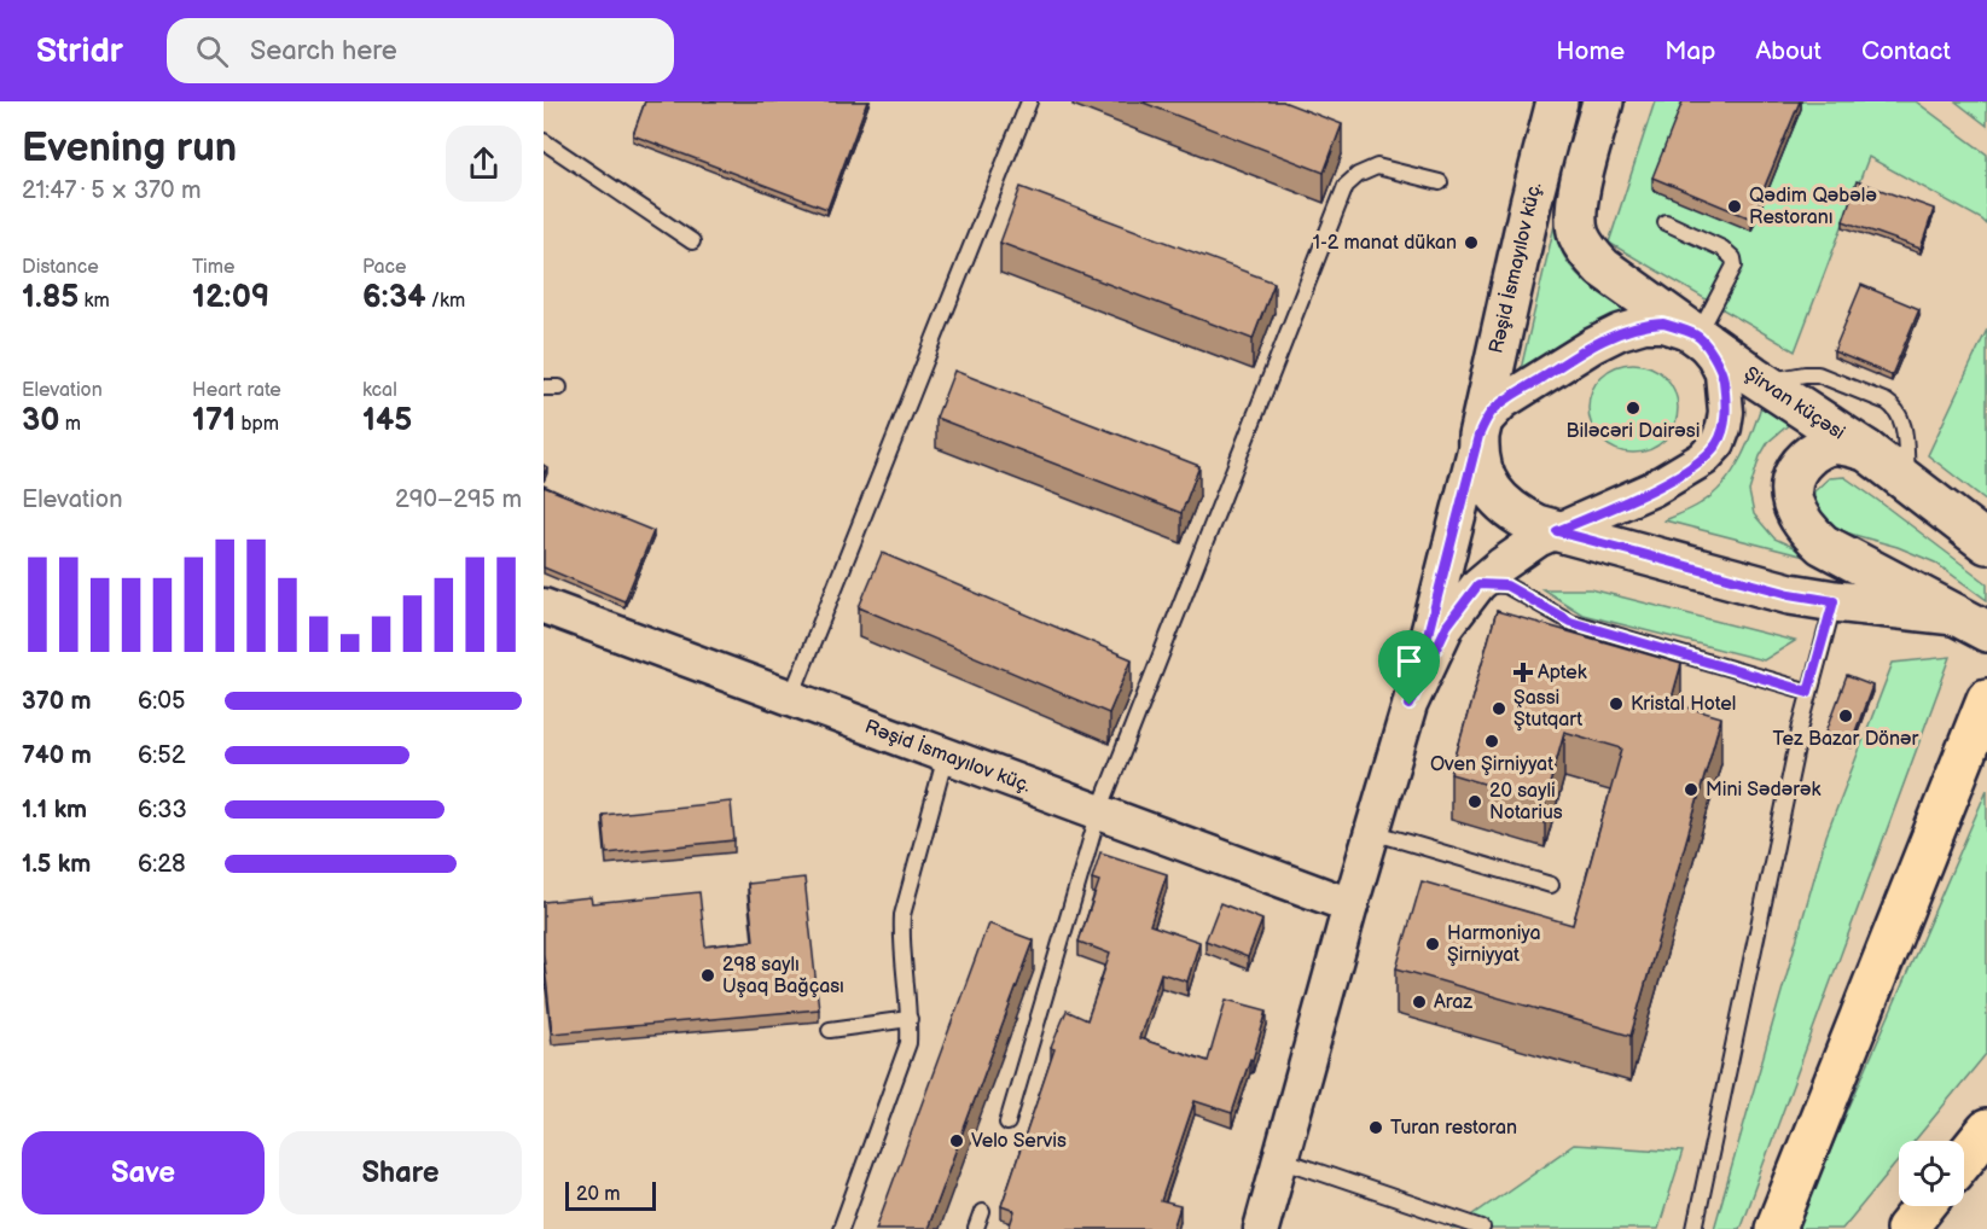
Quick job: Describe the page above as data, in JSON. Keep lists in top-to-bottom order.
{
  "streets": {
    "main road": ["Rəşid İsmayılov küç.", "Şirvan küçəsi"]
  },
  "crossings": [
    ["Rəşid İsmayılov küç.", "Şirvan küçəsi"]
  ],
  "places": {
    "other": [
      "Qədim Qəbələ Restoranı",
      "1-2 manat dükan",
      "Biləcəri Dairəsi",
      "Kristal Hotel",
      "Şassi Ştutqart",
      "Tez Bazar Dönər",
      "Oven Şirniyyat",
      "Mini Sədərək",
      "20 sayli Notarius",
      "Harmoniya Şirniyyat",
      "298 saylı Uşaq Bağçası",
      "Araz",
      "Turan restoran",
      "Velo Servis"
    ],
    "health": ["Aptek"]
  },
  "scale_bar": "20 m",
  "page": {
    "header": "Stridr",
    "search": "Search here",
    "nav": [
      "Home",
      "Map",
      "About",
      "Contact"
    ],
    "heading": ["Evening run", "21:47 · 5 × 370 m"],
    "stats": [
      ["Distance", "1.85 km"],
      ["Time", "12:09"],
      ["Pace", "6:34 /km"],
      ["Elevation", "30 m"],
      ["Heart rate", "171 bpm"],
      ["kcal", "145"]
    ],
    "chart": ["Elevation", "290–295 m"],
    "list": [
      {
        "name": "370 m",
        "note": "6:05"
      },
      {
        "name": "740 m",
        "note": "6:52"
      },
      {
        "name": "1.1 km",
        "note": "6:33"
      },
      {
        "name": "1.5 km",
        "note": "6:28"
      }
    ],
    "buttons": ["Save", "Share"],
    "scale": "20 m"
  }
}
